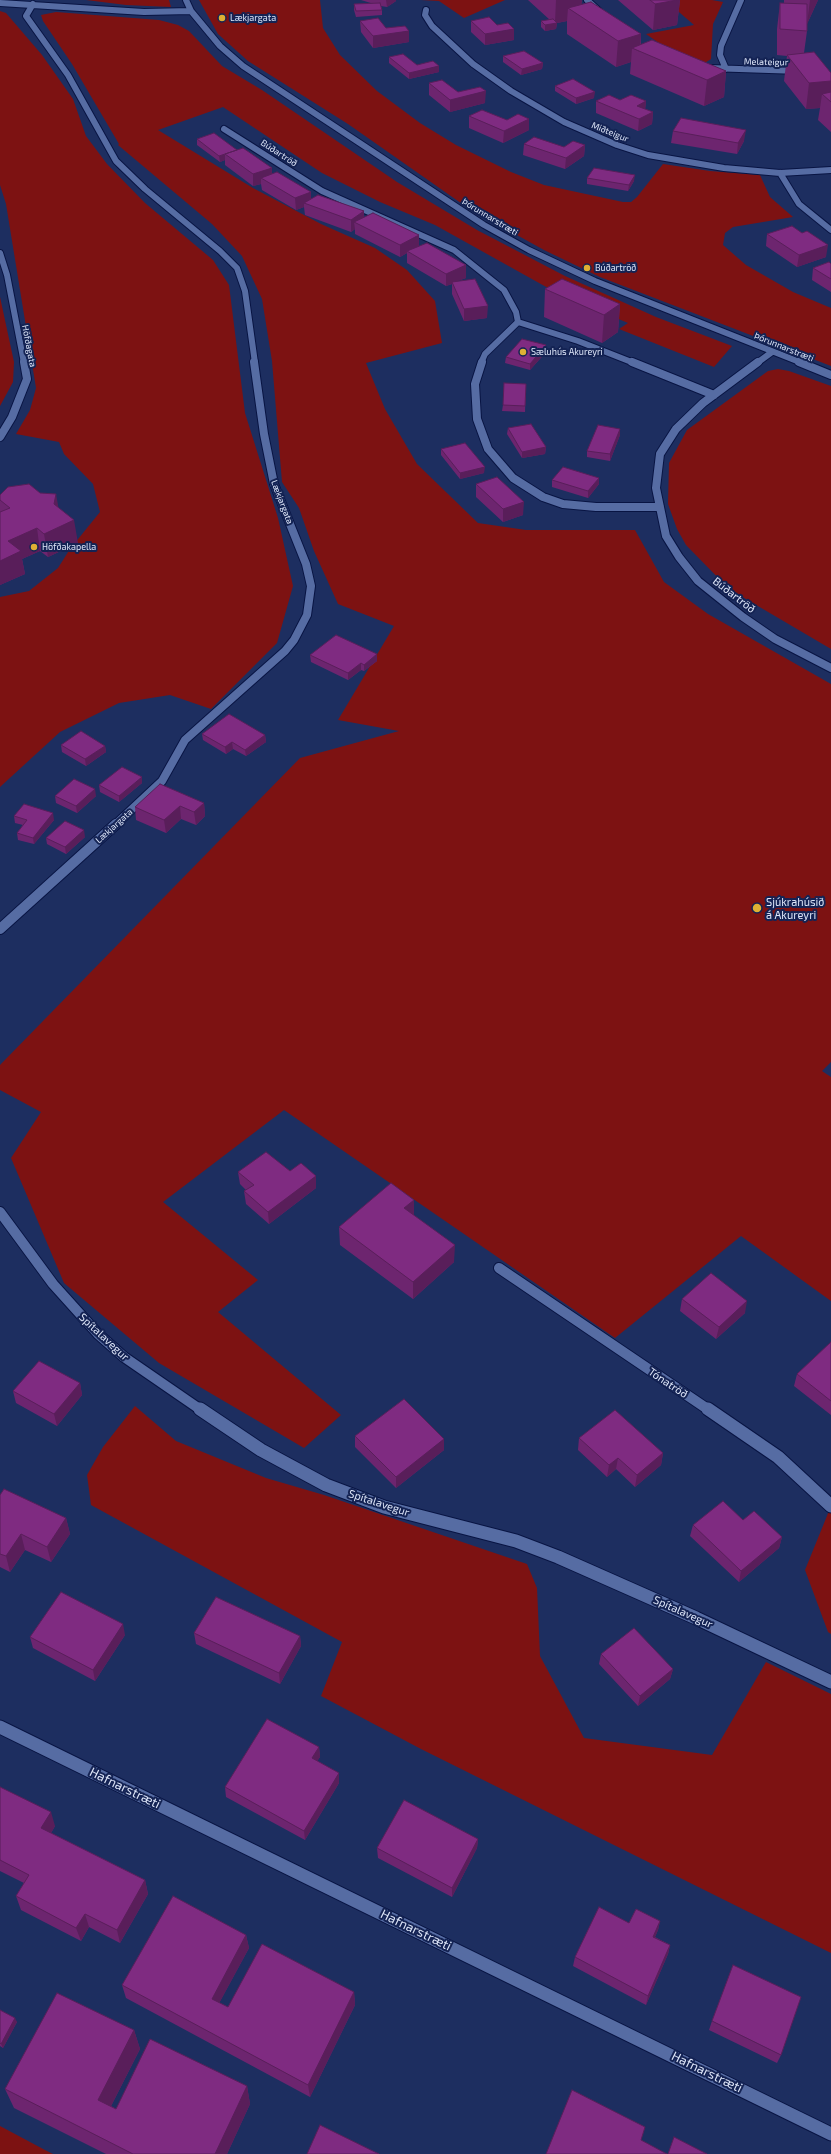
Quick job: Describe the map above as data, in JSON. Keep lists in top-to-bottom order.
{
  "streets": {
    "street": [
      "Melateigur",
      "Miðteigur",
      "Búðartröð",
      "Þórunnarstræti",
      "Höfðagata",
      "Lækjargata",
      "Spítalavegur",
      "Tónatröð",
      "Hafnarstræti"
    ]
  },
  "crossings": [
    ["Búðartröð", "Þórunnarstræti"]
  ],
  "places": [
    "Lækjargata",
    "Búðartröð",
    "Sæluhús Akureyri",
    "Höfðakapella",
    "Sjúkrahúsið á Akureyri"
  ]
}
